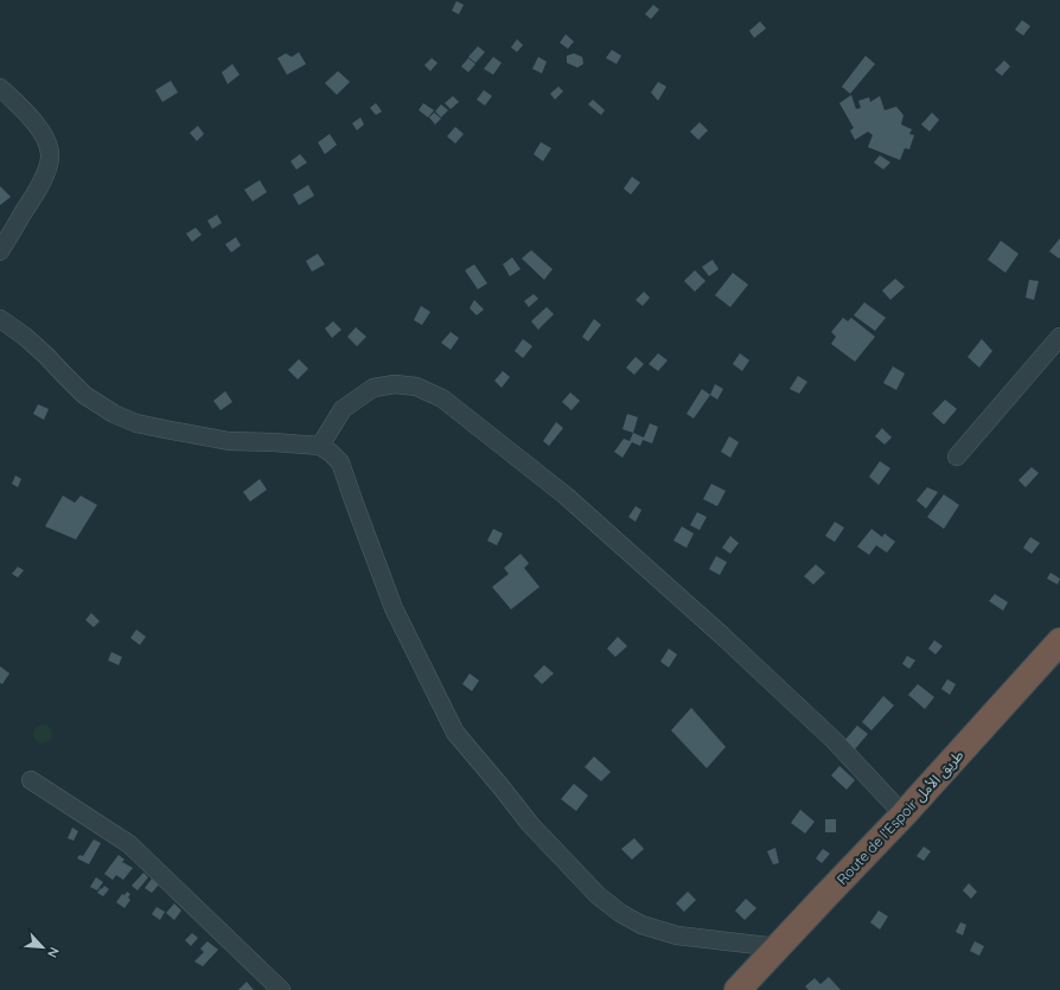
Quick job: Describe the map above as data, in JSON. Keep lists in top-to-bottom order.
{
  "streets": {
    "highway": ["Route de l’Espoir طريق الأمل"]
  },
  "north": "bottom right"
}
